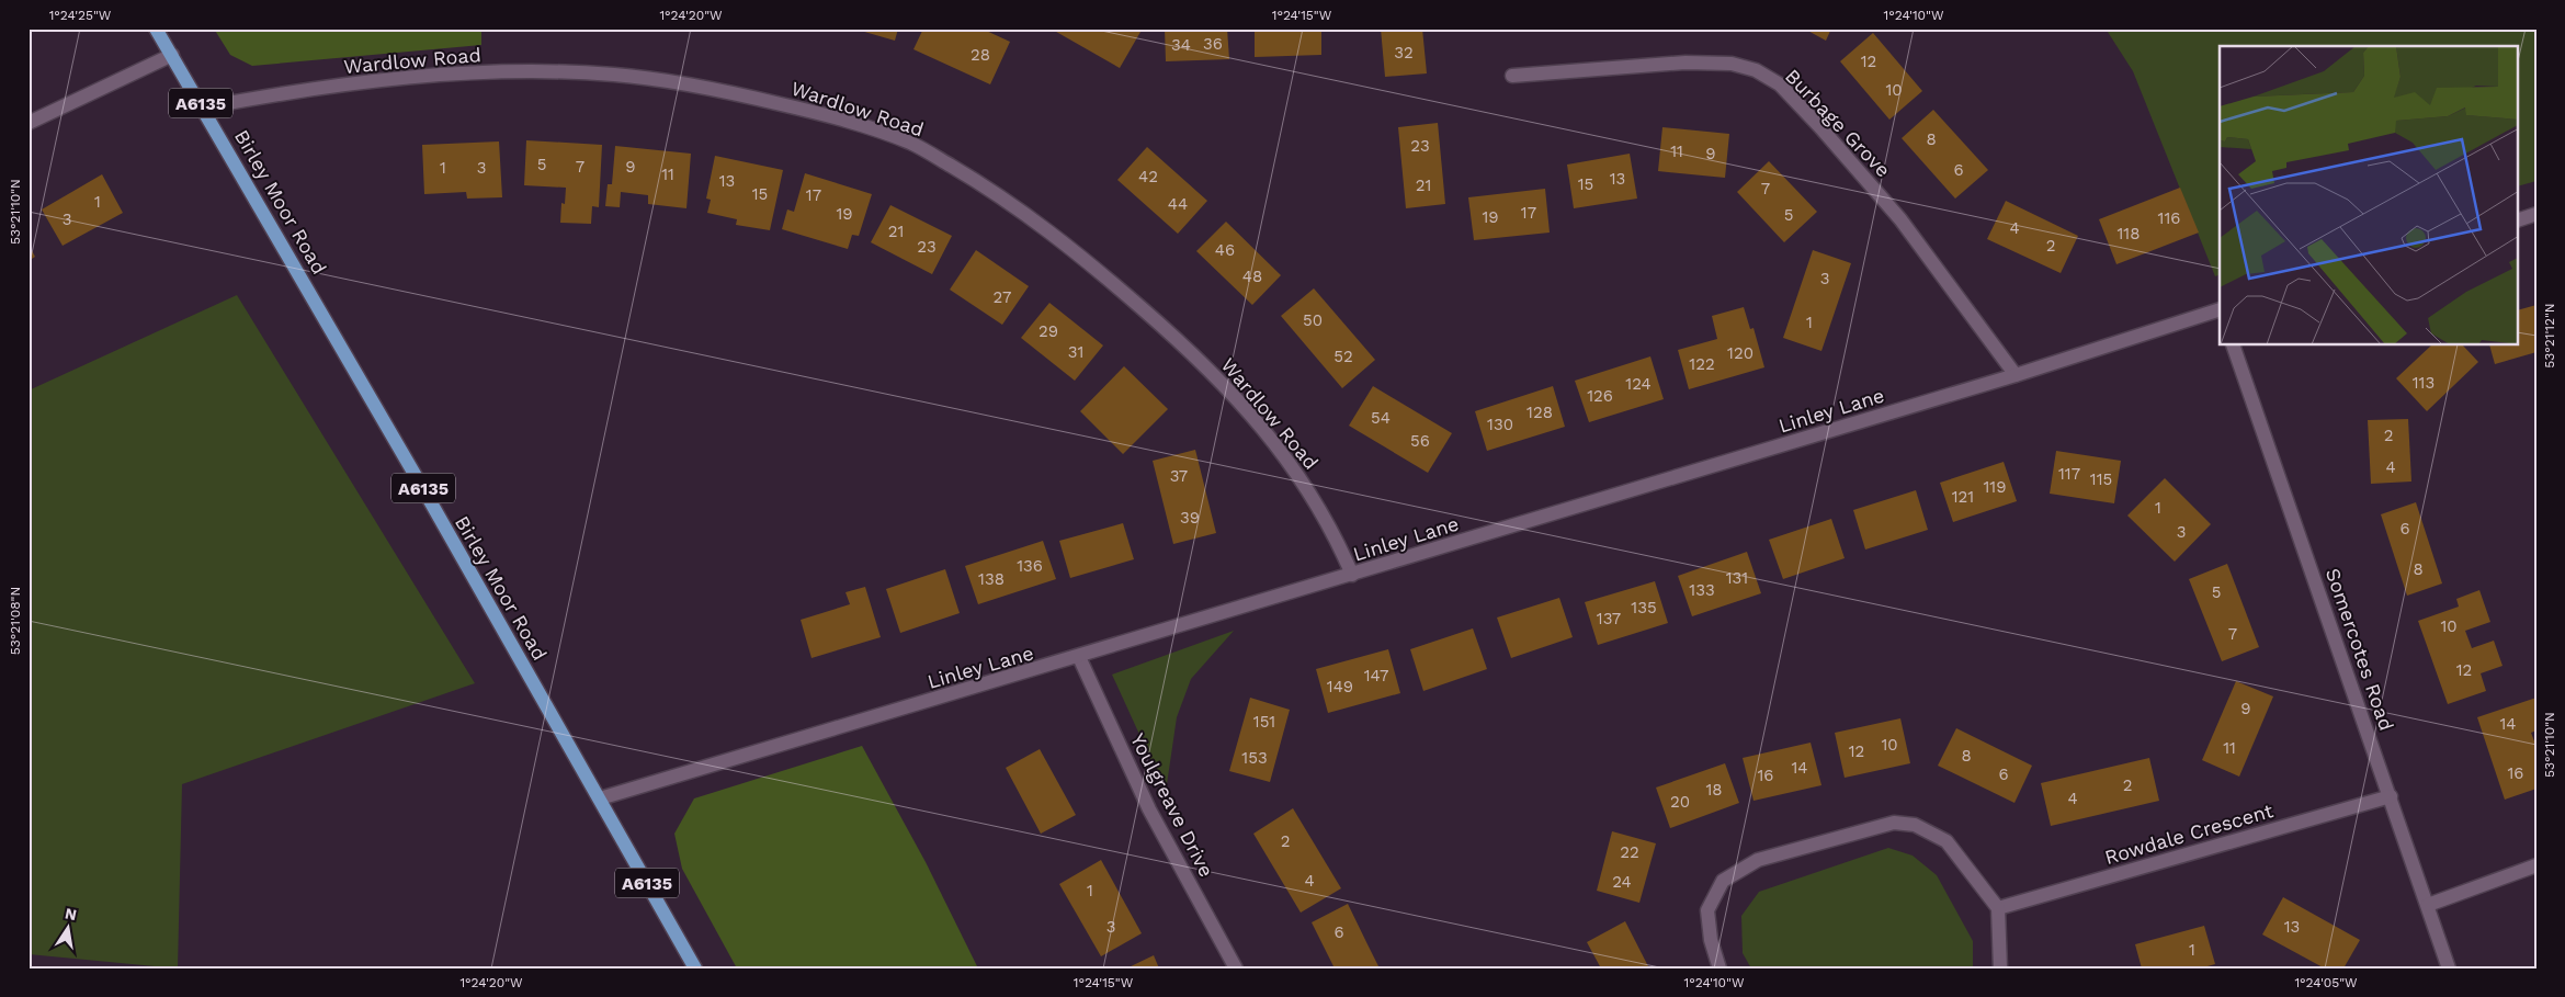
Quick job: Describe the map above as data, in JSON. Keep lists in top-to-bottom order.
{
  "streets": {
    "main road": ["A6135", "Birley Moor Road"],
    "street": [
      "Wardlow Road",
      "Burbage Grove",
      "Linley Lane",
      "Somercotes Road",
      "Youlgreave Drive",
      "Rowdale Crescent"
    ]
  },
  "crossings": [
    ["Wardlow Road", "Birley Moor Road"],
    ["Wardlow Road", "Linley Lane"],
    ["Burbage Grove", "Linley Lane"],
    ["Birley Moor Road", "Linley Lane"],
    ["Linley Lane", "Youlgreave Drive"],
    ["Somercotes Road", "Rowdale Crescent"]
  ],
  "house_numbers": [
    "36",
    "34",
    "32",
    "28",
    "12",
    "10",
    "8",
    "23",
    "11",
    "9",
    "5",
    "7",
    "9",
    "1",
    "3",
    "6",
    "11",
    "42",
    "13",
    "13",
    "15",
    "21",
    "7",
    "15",
    "17",
    "1",
    "44",
    "17",
    "19",
    "5",
    "19",
    "116",
    "3",
    "4",
    "21",
    "118",
    "2",
    "23",
    "46",
    "48",
    "3",
    "27",
    "50",
    "1",
    "29",
    "31",
    "120",
    "52",
    "122",
    "113",
    "124",
    "126",
    "128",
    "54",
    "130",
    "2",
    "56",
    "4",
    "117",
    "37",
    "115",
    "119",
    "121",
    "1",
    "39",
    "6",
    "3",
    "136",
    "8",
    "131",
    "138",
    "133",
    "5",
    "135",
    "137",
    "10",
    "7",
    "12",
    "147",
    "149",
    "9",
    "151",
    "14",
    "10",
    "11",
    "12",
    "8",
    "153",
    "14",
    "16",
    "6",
    "16",
    "2",
    "18",
    "4",
    "20",
    "2",
    "22",
    "4",
    "24",
    "1",
    "3",
    "13",
    "6",
    "1"
  ],
  "north": "top",
  "coordinates": [
    "1°24'25\"W",
    "1°24'20\"W",
    "1°24'15\"W",
    "1°24'10\"W",
    "53°21'10\"N",
    "53°21'12\"N",
    "53°21'08\"N",
    "1°24'05\"W"
  ]
}
